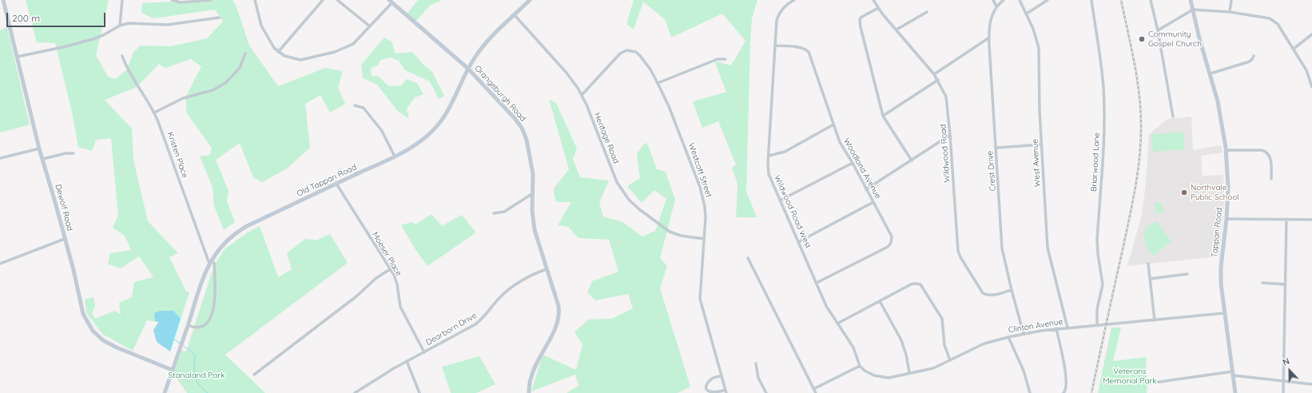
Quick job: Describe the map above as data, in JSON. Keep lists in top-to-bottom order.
{
  "streets": {
    "main road": [
      "Orangeburgh Road",
      "Old Tappan Road",
      "Dewolf Road",
      "Tappan Road"
    ],
    "street": [
      "Heritage Road",
      "Wildwood Road",
      "Kristen Place",
      "Briarwood Lane",
      "West Avenue",
      "Woodland Avenue",
      "Westcott Street",
      "Crest Drive",
      "Wildwood Road West",
      "Moeser Place",
      "Clinton Avenue",
      "Dearborn Drive"
    ]
  },
  "crossings": [
    ["Orangeburgh Road", "Old Tappan Road"],
    ["Orangeburgh Road", "Dearborn Drive"],
    ["Heritage Road", "Westcott Street"],
    ["Heritage Road", "Old Tappan Road"],
    ["Wildwood Road", "Crest Drive"],
    ["Kristen Place", "Old Tappan Road"],
    ["Briarwood Lane", "Clinton Avenue"],
    ["West Avenue", "Clinton Avenue"],
    ["Woodland Avenue", "Wildwood Road West"],
    ["Crest Drive", "Clinton Avenue"],
    ["Old Tappan Road", "Dewolf Road"],
    ["Old Tappan Road", "Moeser Place"],
    ["Wildwood Road West", "Clinton Avenue"],
    ["Tappan Road", "Clinton Avenue"],
    ["Moeser Place", "Dearborn Drive"]
  ],
  "parks": ["Veterans Memorial Park", "Stanaland Park"],
  "places": ["Community Gospel Church", "Northvale Public School"],
  "scale_bar": "200 m",
  "north": "top"
}
